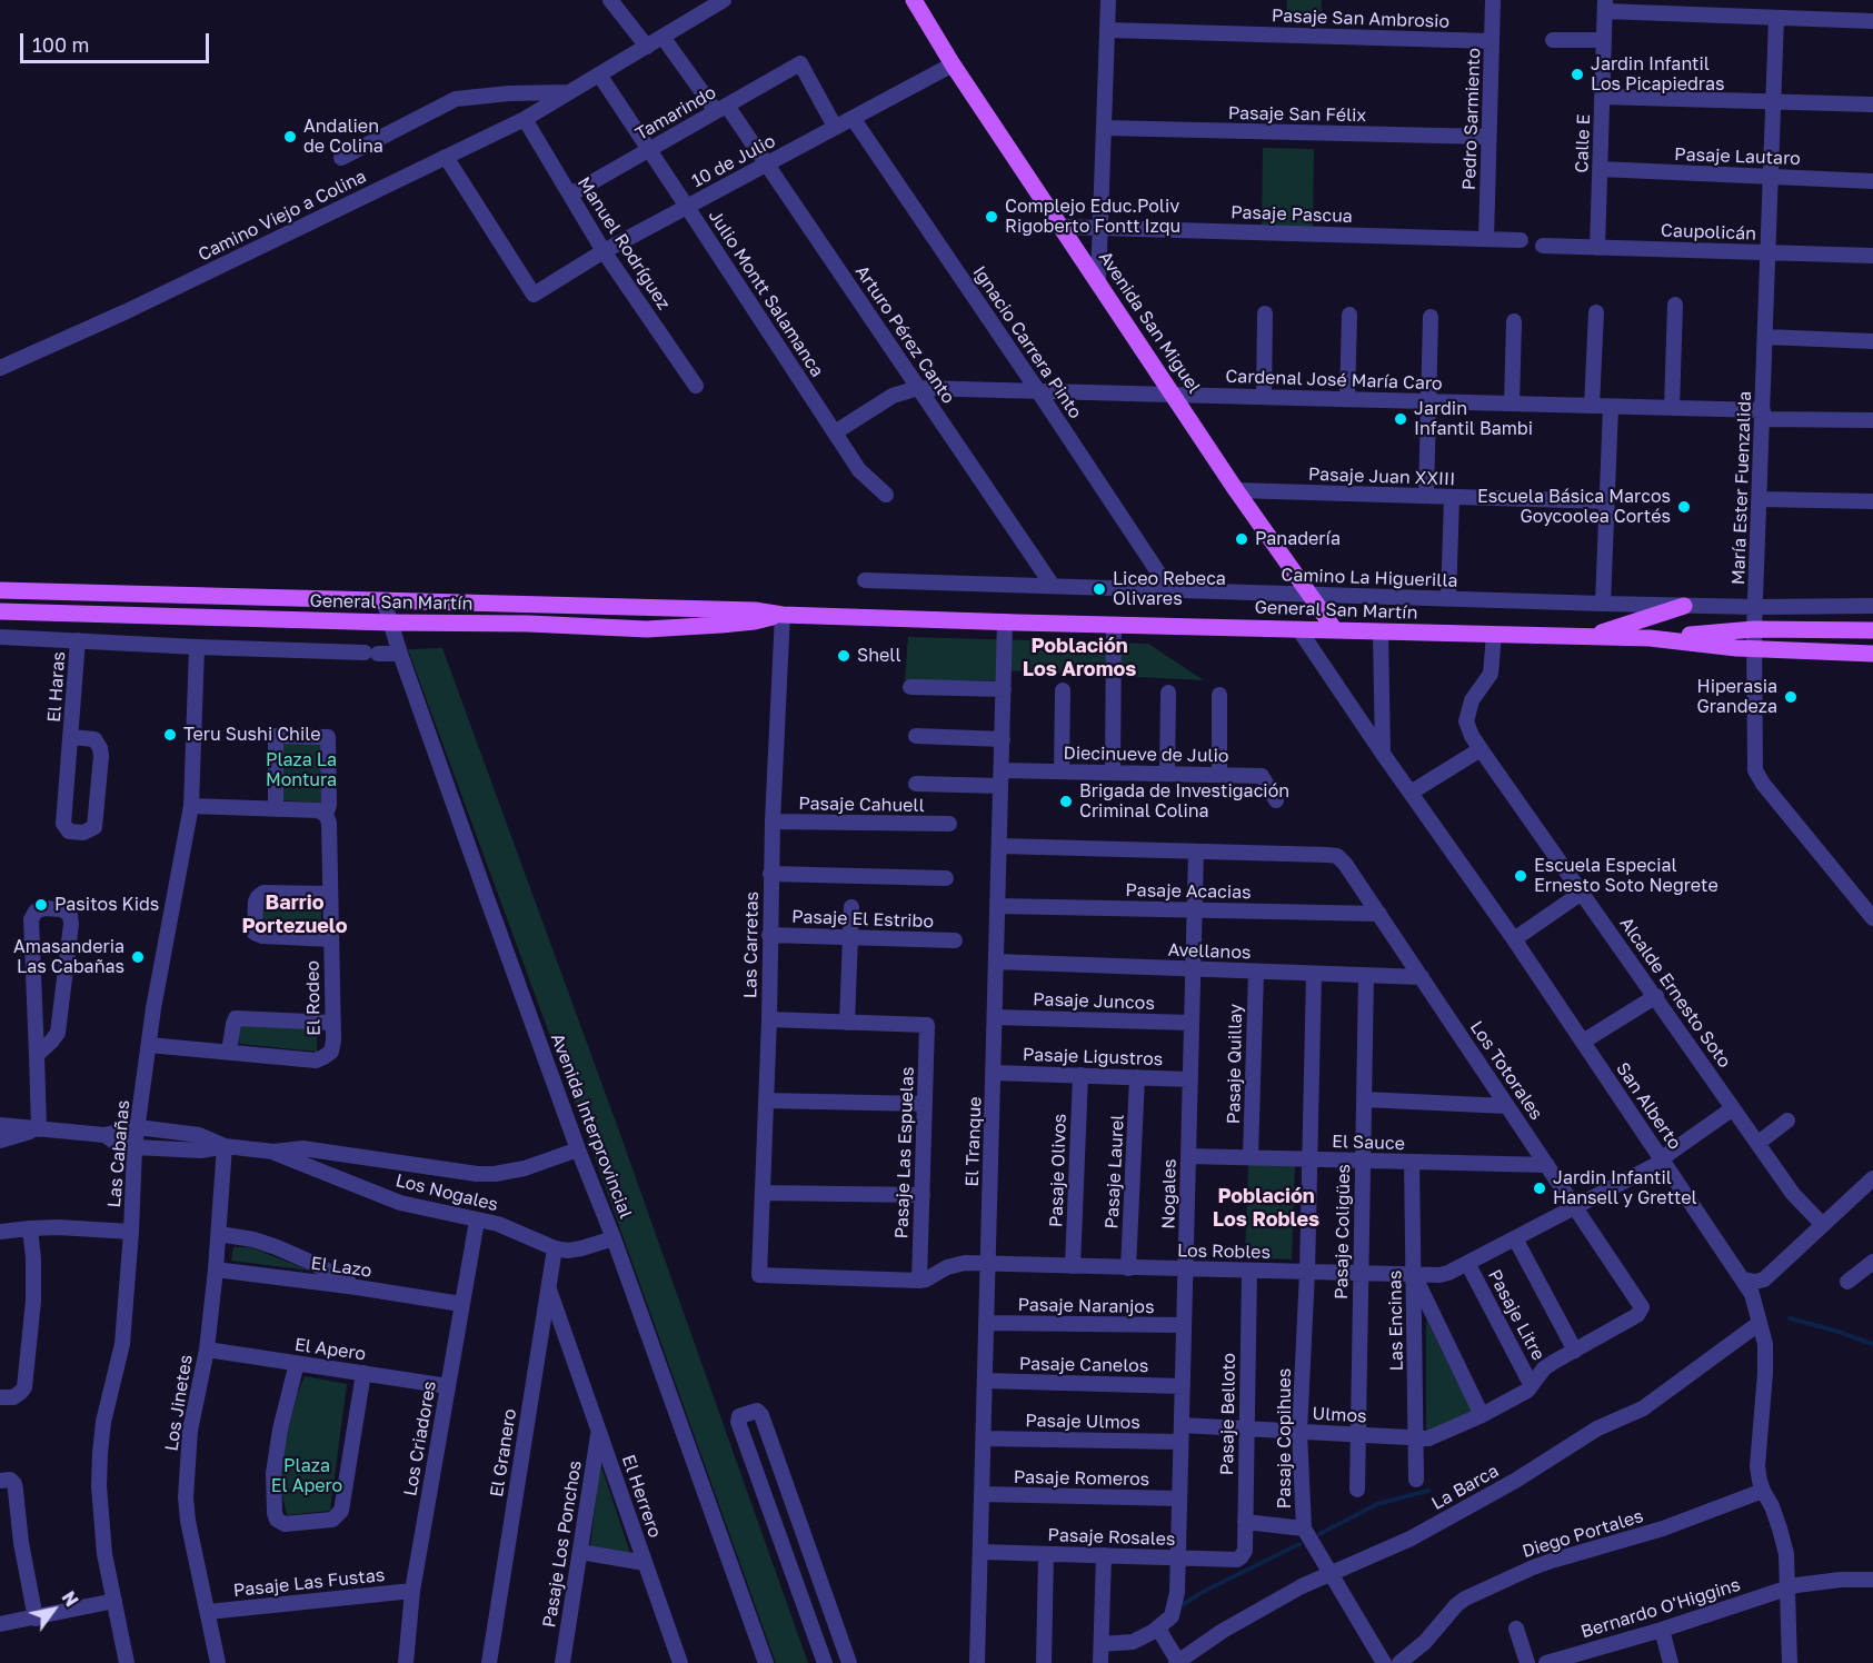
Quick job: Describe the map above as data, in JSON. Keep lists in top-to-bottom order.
{
  "streets": {
    "main road": ["Avenida San Miguel", "General San Martín"],
    "street": [
      "Pasaje San Ambrosio",
      "Tamarindo",
      "Pasaje San Félix",
      "Pedro Sarmiento",
      "Calle E",
      "Pasaje Lautaro",
      "10 de Julio",
      "Pasaje Pascua",
      "Camino Viejo a Colina",
      "Caupolicán",
      "Manuel Rodríguez",
      "Julio Montt Salamanca",
      "Arturo Pérez Canto",
      "Ignacio Carrera Pinto",
      "Cardenal José María Caro",
      "Pasaje Juan XXIII",
      "María Ester Fuenzalida",
      "Camino La Higuerilla",
      "El Haras",
      "Diecinueve de Julio",
      "Pasaje Cahuell",
      "Pasaje Acacias",
      "Pasaje El Estribo",
      "Las Carretas",
      "Avellanos",
      "Alcalde Ernesto Soto",
      "El Rodeo",
      "Pasaje Juncos",
      "Pasaje Ligustros",
      "Pasaje Quillay",
      "Los Totorales",
      "San Alberto",
      "Avenida Interprovincial",
      "El Tranque",
      "El Sauce",
      "Pasaje Las Espuelas",
      "Las Cabañas",
      "Pasaje Olivos",
      "Pasaje Laurel",
      "Los Nogales",
      "Nogales",
      "Pasaje Coligües",
      "Los Robles",
      "El Lazo",
      "Pasaje Naranjos",
      "Pasaje Litre",
      "Las Encinas",
      "El Apero",
      "Pasaje Canelos",
      "Los Jinetes",
      "Pasaje Belloto",
      "Ulmos",
      "Pasaje Ulmos",
      "Los Criadores",
      "Pasaje Copihues",
      "El Granero",
      "Pasaje Romeros",
      "La Barca",
      "El Herrero",
      "Diego Portales",
      "Pasaje Rosales",
      "Pasaje Los Ponchos",
      "Pasaje Las Fustas",
      "Bernardo O'Higgins"
    ]
  },
  "crossings": [
    ["Pasaje San Ambrosio", "Pedro Sarmiento"],
    ["Tamarindo", "10 de Julio"],
    ["Tamarindo", "Manuel Rodríguez"],
    ["Tamarindo", "Julio Montt Salamanca"],
    ["Tamarindo", "Arturo Pérez Canto"],
    ["Pasaje San Félix", "Pedro Sarmiento"],
    ["Pedro Sarmiento", "Pasaje Pascua"],
    ["Calle E", "Pasaje Lautaro"],
    ["Calle E", "Caupolicán"],
    ["Pasaje Lautaro", "María Ester Fuenzalida"],
    ["10 de Julio", "Camino Viejo a Colina"],
    ["10 de Julio", "Manuel Rodríguez"],
    ["10 de Julio", "Julio Montt Salamanca"],
    ["10 de Julio", "Avenida San Miguel"],
    ["10 de Julio", "Arturo Pérez Canto"],
    ["10 de Julio", "Ignacio Carrera Pinto"],
    ["Pasaje Pascua", "Avenida San Miguel"],
    ["Camino Viejo a Colina", "Manuel Rodríguez"],
    ["Camino Viejo a Colina", "Julio Montt Salamanca"],
    ["Camino Viejo a Colina", "Arturo Pérez Canto"],
    ["Caupolicán", "María Ester Fuenzalida"],
    ["Julio Montt Salamanca", "Cardenal José María Caro"],
    ["Avenida San Miguel", "Cardenal José María Caro"],
    ["Avenida San Miguel", "Pasaje Juan XXIII"],
    ["Avenida San Miguel", "Camino La Higuerilla"],
    ["Avenida San Miguel", "General San Martín"],
    ["Arturo Pérez Canto", "Cardenal José María Caro"],
    ["Arturo Pérez Canto", "Camino La Higuerilla"],
    ["Ignacio Carrera Pinto", "Cardenal José María Caro"],
    ["Ignacio Carrera Pinto", "Camino La Higuerilla"],
    ["Cardenal José María Caro", "María Ester Fuenzalida"],
    ["María Ester Fuenzalida", "Camino La Higuerilla"],
    ["María Ester Fuenzalida", "General San Martín"],
    ["General San Martín", "Las Carretas"],
    ["General San Martín", "Alcalde Ernesto Soto"],
    ["General San Martín", "San Alberto"],
    ["General San Martín", "Avenida Interprovincial"],
    ["General San Martín", "El Tranque"],
    ["Diecinueve de Julio", "El Tranque"],
    ["Pasaje Cahuell", "Las Carretas"],
    ["Pasaje Acacias", "Los Totorales"],
    ["Pasaje Acacias", "El Tranque"],
    ["Pasaje Acacias", "Nogales"],
    ["Pasaje El Estribo", "Las Carretas"],
    ["Las Carretas", "Los Robles"],
    ["Avellanos", "Pasaje Quillay"],
    ["Avellanos", "Los Totorales"],
    ["Avellanos", "El Tranque"],
    ["Avellanos", "Nogales"],
    ["Avellanos", "Pasaje Coligües"],
    ["Alcalde Ernesto Soto", "Los Robles"],
    ["El Rodeo", "Las Cabañas"],
    ["Pasaje Juncos", "El Tranque"],
    ["Pasaje Juncos", "Nogales"],
    ["Pasaje Ligustros", "El Tranque"],
    ["Pasaje Ligustros", "Pasaje Olivos"],
    ["Pasaje Ligustros", "Pasaje Laurel"],
    ["Pasaje Ligustros", "Nogales"],
    ["Pasaje Quillay", "El Sauce"],
    ["Los Totorales", "El Sauce"],
    ["Los Totorales", "Nogales"],
    ["Los Totorales", "Los Robles"],
    ["Los Totorales", "Ulmos"],
    ["San Alberto", "Los Robles"],
    ["San Alberto", "La Barca"],
    ["San Alberto", "Diego Portales"],
    ["San Alberto", "Bernardo O'Higgins"],
    ["Avenida Interprovincial", "Los Nogales"],
    ["El Tranque", "Los Robles"],
    ["El Tranque", "Pasaje Naranjos"],
    ["El Tranque", "Pasaje Canelos"],
    ["El Tranque", "Pasaje Ulmos"],
    ["El Tranque", "Pasaje Romeros"],
    ["El Tranque", "Pasaje Rosales"],
    ["El Sauce", "Nogales"],
    ["El Sauce", "Pasaje Coligües"],
    ["El Sauce", "Las Encinas"],
    ["El Sauce", "Pasaje Copihues"],
    ["Pasaje Las Espuelas", "Los Robles"],
    ["Las Cabañas", "Los Nogales"],
    ["Pasaje Olivos", "Los Robles"],
    ["Pasaje Laurel", "Los Robles"],
    ["Los Nogales", "Los Jinetes"],
    ["Los Nogales", "Los Criadores"],
    ["Los Nogales", "El Granero"],
    ["Nogales", "Los Robles"],
    ["Nogales", "Pasaje Naranjos"],
    ["Nogales", "Pasaje Canelos"],
    ["Nogales", "Ulmos"],
    ["Nogales", "Pasaje Ulmos"],
    ["Nogales", "Pasaje Romeros"],
    ["Nogales", "Pasaje Rosales"],
    ["Pasaje Coligües", "Los Robles"],
    ["Pasaje Coligües", "Ulmos"],
    ["Los Robles", "Pasaje Litre"],
    ["Los Robles", "Las Encinas"],
    ["Los Robles", "Pasaje Belloto"],
    ["Los Robles", "Pasaje Copihues"],
    ["El Lazo", "Los Jinetes"],
    ["El Lazo", "Los Criadores"],
    ["Pasaje Litre", "Ulmos"],
    ["Las Encinas", "Ulmos"],
    ["El Apero", "Los Jinetes"],
    ["El Apero", "Los Criadores"],
    ["Los Jinetes", "Pasaje Las Fustas"],
    ["Pasaje Belloto", "Ulmos"],
    ["Pasaje Belloto", "Pasaje Rosales"],
    ["Ulmos", "Pasaje Copihues"],
    ["Los Criadores", "Pasaje Las Fustas"],
    ["Pasaje Copihues", "La Barca"],
    ["El Granero", "El Herrero"],
    ["El Herrero", "Pasaje Los Ponchos"]
  ],
  "districts": ["Población Los Aromos", "Barrio Portezuelo", "Población Los Robles"],
  "parks": ["Plaza La Montura", "Plaza El Apero"],
  "places": [
    "Jardin Infantil Los Picapiedras",
    "Andalien de Colina",
    "Complejo Educ.Poliv Rigoberto Fontt Izqu",
    "Jardin Infantil Bambi",
    "Escuela Básica Marcos Goycoolea Cortés",
    "Panadería",
    "Liceo Rebeca Olivares",
    "Shell",
    "Hiperasia Grandeza",
    "Teru Sushi Chile",
    "Brigada de Investigación Criminal Colina",
    "Escuela Especial Ernesto Soto Negrete",
    "Pasitos Kids",
    "Amasanderia Las Cabañas",
    "Jardin Infantil Hansell y Grettel"
  ],
  "scale_bar": "100 m",
  "north": "top right"
}
